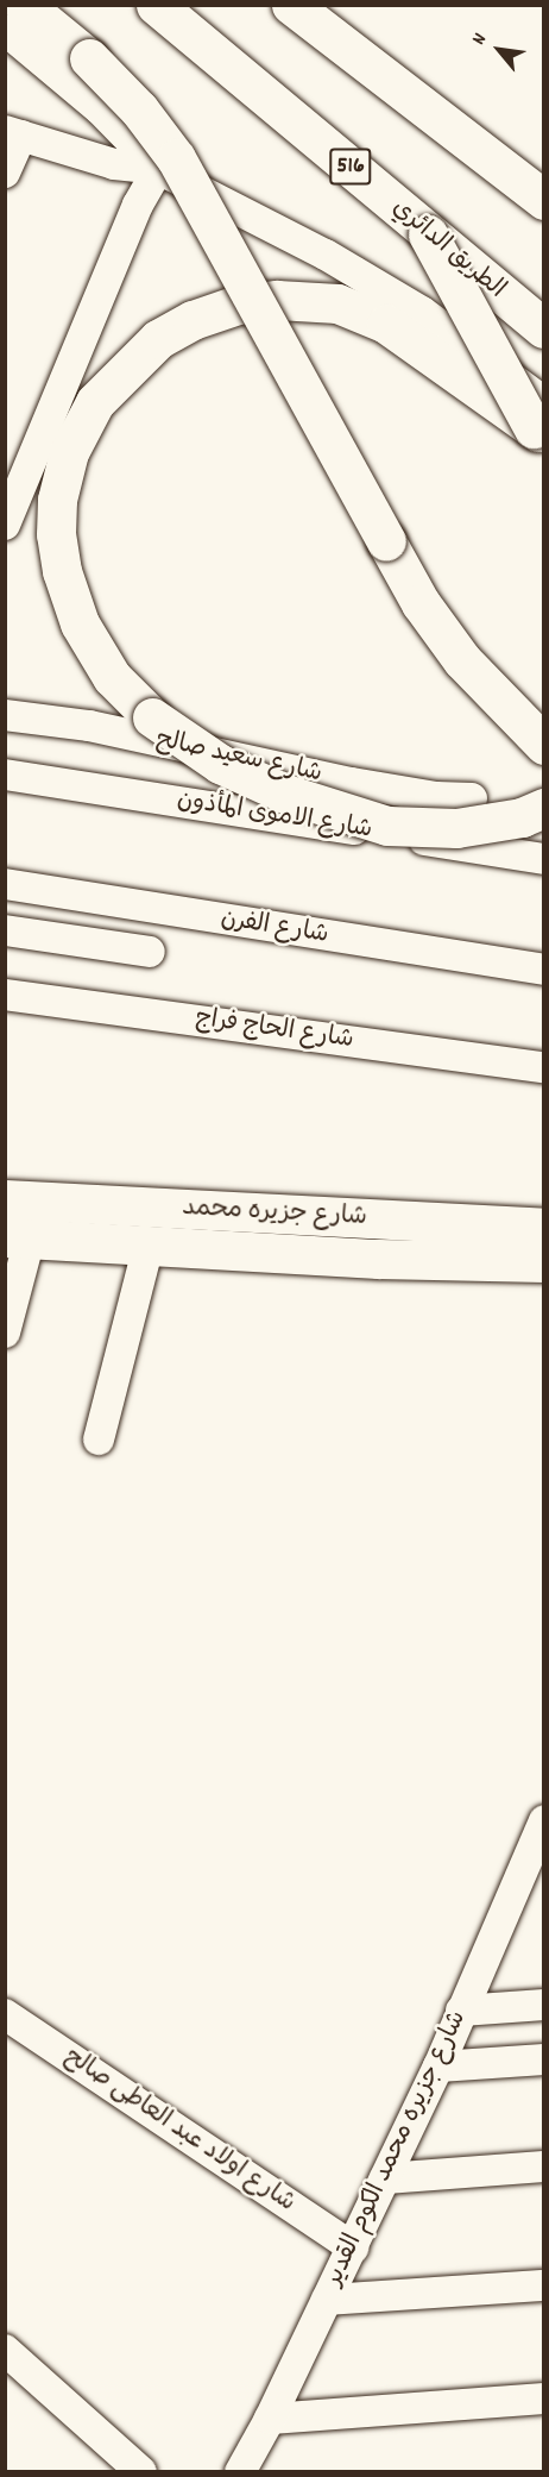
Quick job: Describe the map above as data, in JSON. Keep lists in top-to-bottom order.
{
  "streets": {
    "main road": ["516", "الطريق الدائري", "شارع جزيره محمد"],
    "street": [
      "شارع سعيد صالح",
      "شارع الاموى المأذون",
      "شارع الفرن",
      "شارع الحاج فراج",
      "شارع اولاد عبد العاطى صالح",
      "شارع جزيره محمد الكوم القدير"
    ]
  },
  "crossings": [
    ["شارع اولاد عبد العاطى صالح", "شارع جزيره محمد الكوم القدير"]
  ],
  "north": "top left"
}
